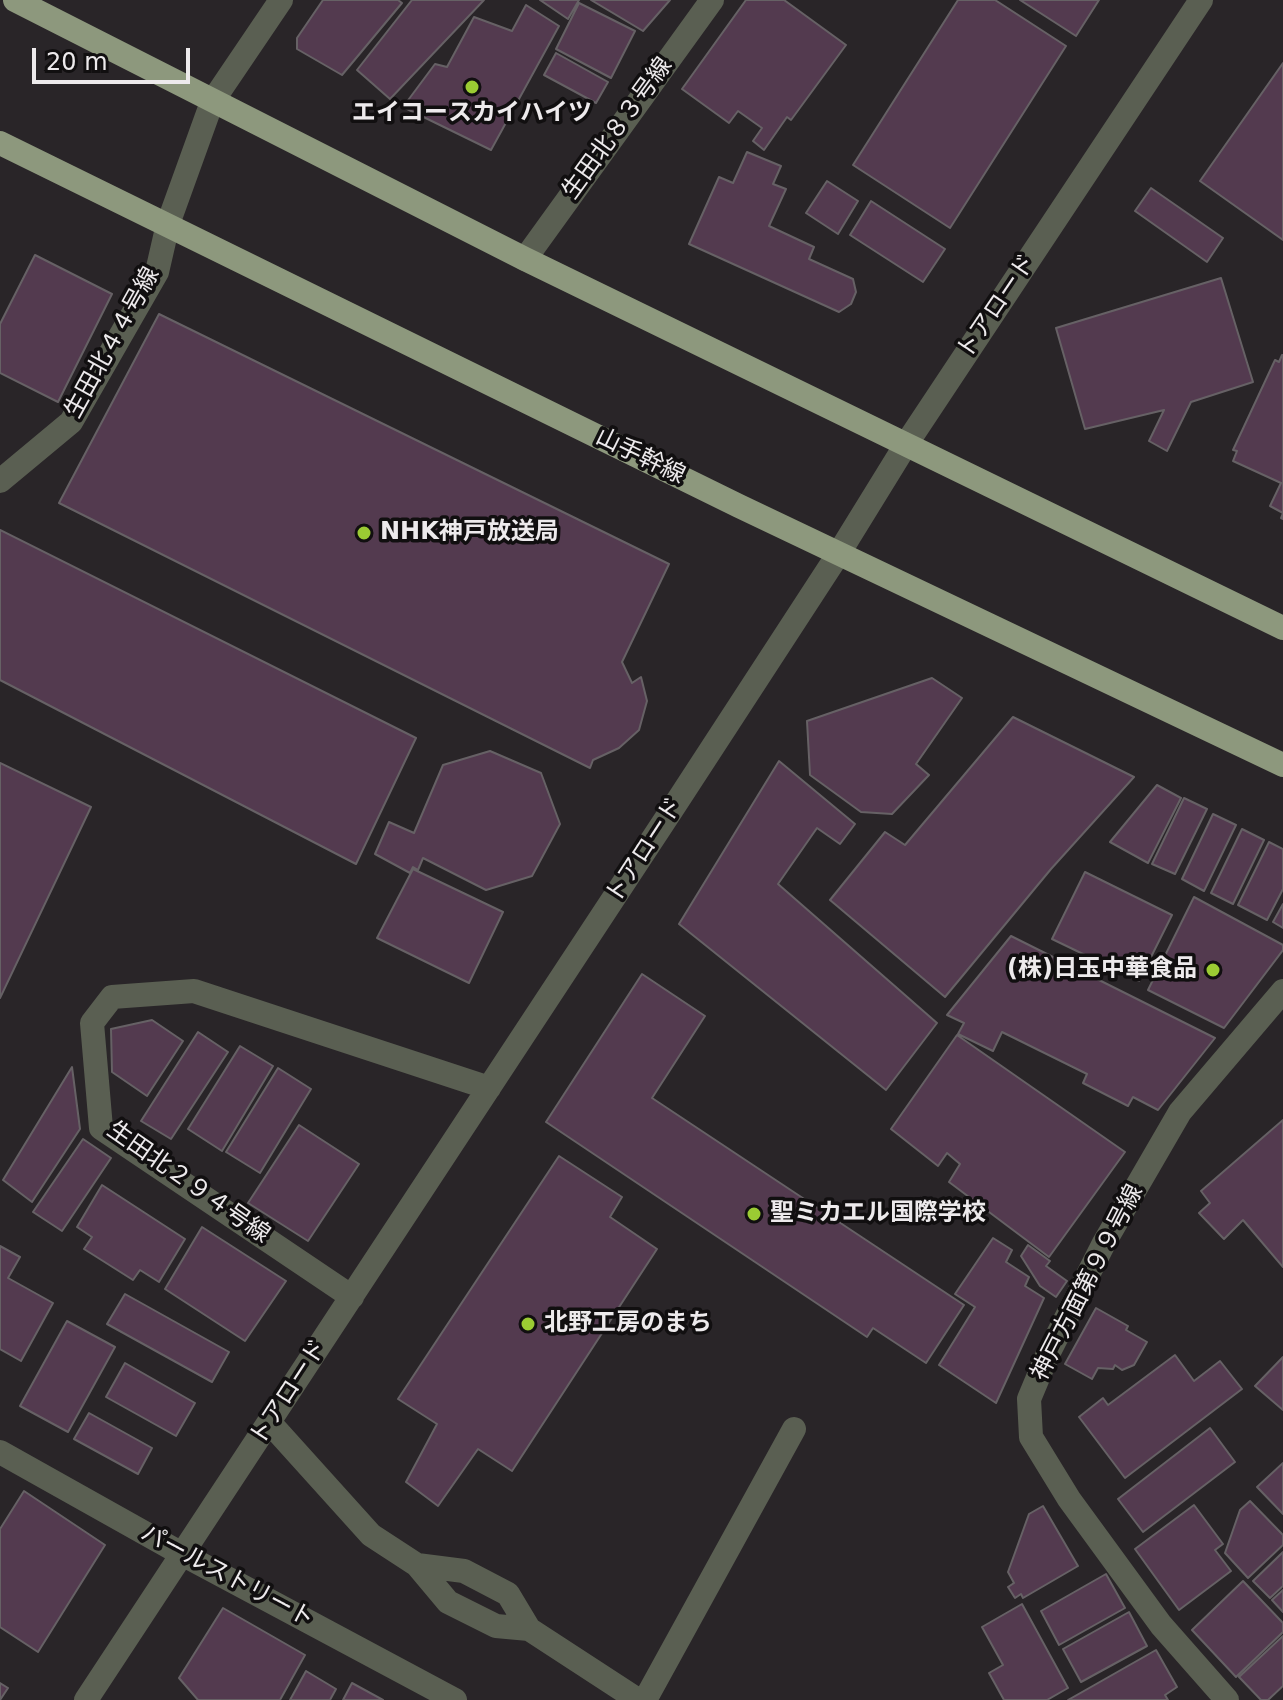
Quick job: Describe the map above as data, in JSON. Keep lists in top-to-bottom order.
{
  "streets": {
    "main road": ["山手幹線"],
    "street": [
      "生田北８３号線",
      "トアロード",
      "生田北４４号線",
      "生田北２９４号線",
      "神戸方面第９９号線",
      "パールストリート"
    ]
  },
  "crossings": [
    ["トアロード", "山手幹線"],
    ["トアロード", "生田北２９４号線"],
    ["トアロード", "パールストリート"],
    ["生田北４４号線", "山手幹線"]
  ],
  "places": [
    "エイコースカイハイツ",
    "NHK神戸放送局",
    "(株)日玉中華食品",
    "聖ミカエル国際学校",
    "北野工房のまち"
  ],
  "scale_bar": "20 m"
}
